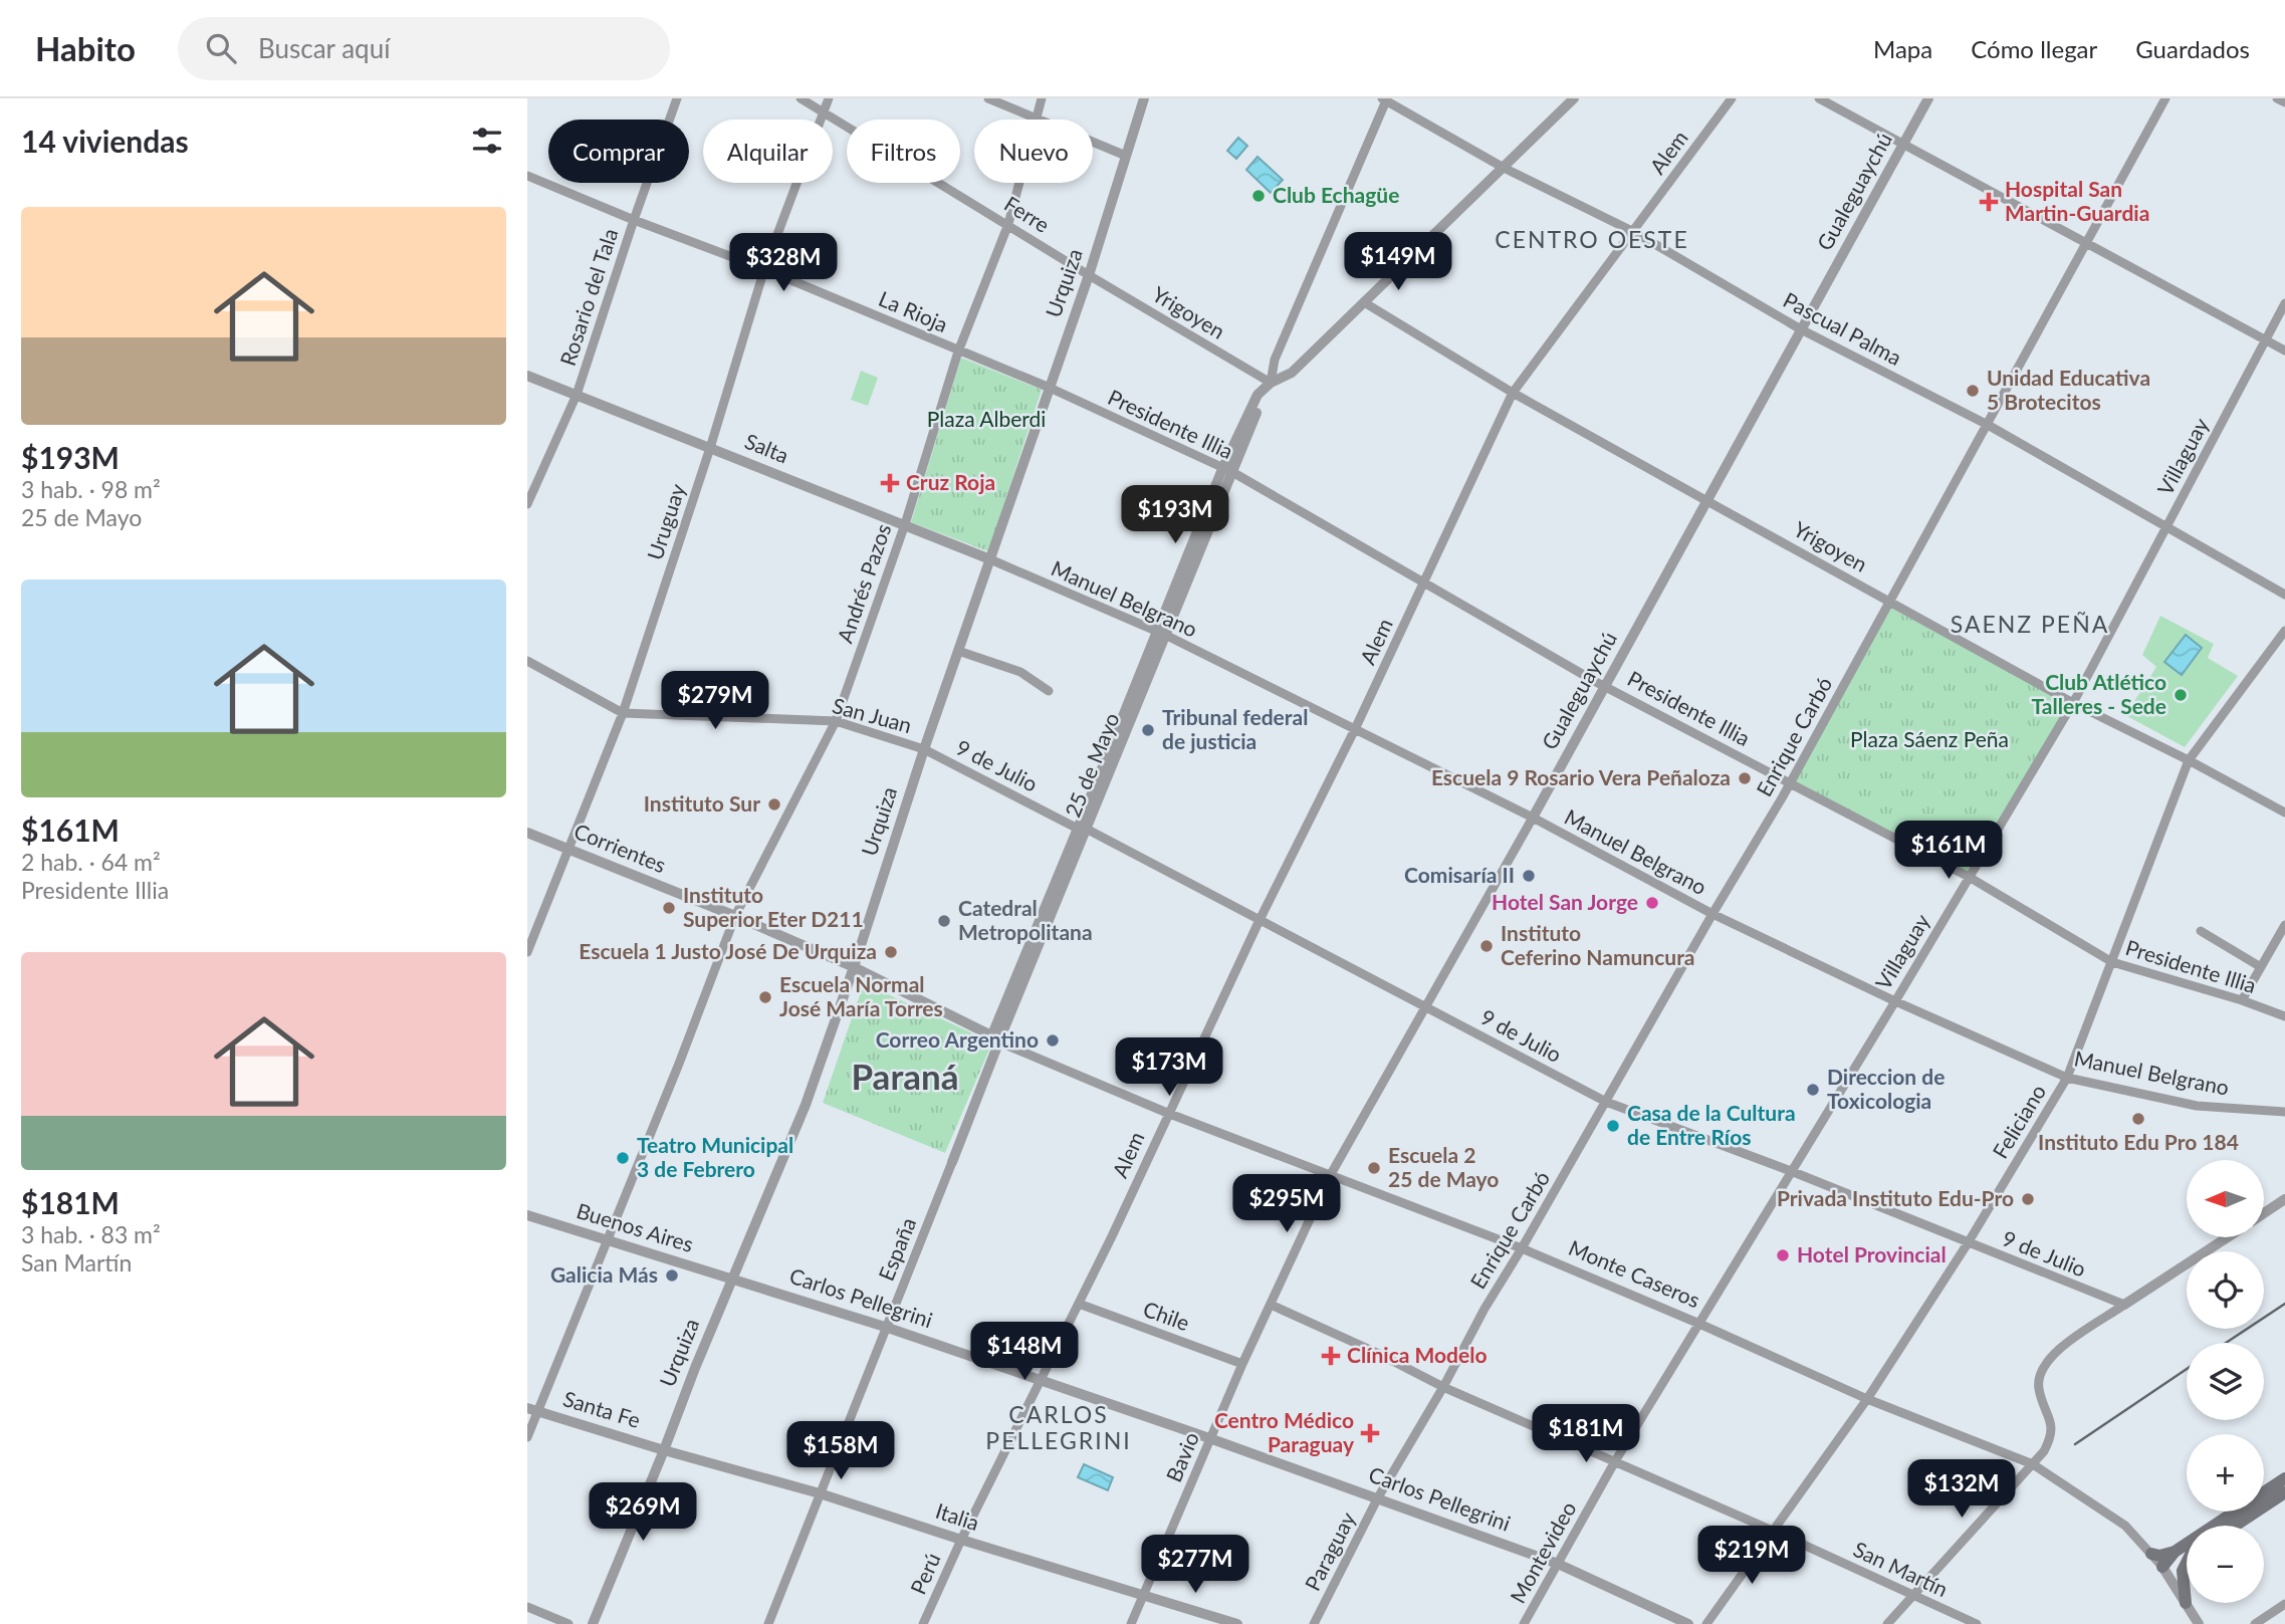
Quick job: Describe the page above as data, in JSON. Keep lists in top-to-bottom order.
{
  "streets": {
    "street": [
      "Alem",
      "Gualeguaychú",
      "Ferre",
      "Urquiza",
      "Rosario del Tala",
      "La Rioja",
      "Yrigoyen",
      "Pascual Palma",
      "Presidente Illia",
      "Salta",
      "Villaguay",
      "Uruguay",
      "Andrés Pazos",
      "Manuel Belgrano",
      "San Juan",
      "Enrique Carbó",
      "25 de Mayo",
      "9 de Julio",
      "Corrientes",
      "Feliciano",
      "Buenos Aires",
      "España",
      "Monte Caseros",
      "Carlos Pellegrini",
      "Chile",
      "Santa Fe",
      "Bavio",
      "Italia",
      "Paraguay",
      "Montevideo",
      "San Martín",
      "Perú"
    ]
  },
  "crossings": [
    ["Alem", "Yrigoyen"],
    ["Alem", "Pascual Palma"],
    ["Alem", "Presidente Illia"],
    ["Alem", "Manuel Belgrano"],
    ["Alem", "9 de Julio"],
    ["Alem", "Monte Caseros"],
    ["Alem", "Perú"],
    ["Gualeguaychú", "Yrigoyen"],
    ["Gualeguaychú", "Pascual Palma"],
    ["Gualeguaychú", "Presidente Illia"],
    ["Gualeguaychú", "Manuel Belgrano"],
    ["Gualeguaychú", "9 de Julio"],
    ["Gualeguaychú", "Monte Caseros"],
    ["Gualeguaychú", "Bavio"],
    ["Gualeguaychú", "San Martín"],
    ["Ferre", "Urquiza"],
    ["Ferre", "Yrigoyen"],
    ["Ferre", "Uruguay"],
    ["Ferre", "Andrés Pazos"],
    ["Urquiza", "La Rioja"],
    ["Urquiza", "Yrigoyen"],
    ["Urquiza", "Presidente Illia"],
    ["Urquiza", "Salta"],
    ["Urquiza", "Manuel Belgrano"],
    ["Urquiza", "San Juan"],
    ["Urquiza", "9 de Julio"],
    ["Urquiza", "Corrientes"],
    ["Urquiza", "Buenos Aires"],
    ["Urquiza", "Carlos Pellegrini"],
    ["Urquiza", "Santa Fe"],
    ["Urquiza", "Italia"],
    ["Rosario del Tala", "La Rioja"],
    ["Rosario del Tala", "Salta"],
    ["La Rioja", "Presidente Illia"],
    ["La Rioja", "Uruguay"],
    ["La Rioja", "Andrés Pazos"],
    ["Yrigoyen", "Villaguay"],
    ["Yrigoyen", "Enrique Carbó"],
    ["Yrigoyen", "25 de Mayo"],
    ["Yrigoyen", "Feliciano"],
    ["Pascual Palma", "Villaguay"],
    ["Pascual Palma", "Enrique Carbó"],
    ["Pascual Palma", "25 de Mayo"],
    ["Presidente Illia", "Villaguay"],
    ["Presidente Illia", "Enrique Carbó"],
    ["Presidente Illia", "25 de Mayo"],
    ["Presidente Illia", "Feliciano"],
    ["Salta", "Uruguay"],
    ["Salta", "Andrés Pazos"],
    ["Salta", "Manuel Belgrano"],
    ["Villaguay", "Manuel Belgrano"],
    ["Villaguay", "9 de Julio"],
    ["Villaguay", "Monte Caseros"],
    ["Villaguay", "Montevideo"],
    ["Villaguay", "San Martín"],
    ["Uruguay", "San Juan"],
    ["Uruguay", "Corrientes"],
    ["Andrés Pazos", "San Juan"],
    ["Andrés Pazos", "Corrientes"],
    ["Andrés Pazos", "Buenos Aires"],
    ["Andrés Pazos", "Santa Fe"],
    ["Manuel Belgrano", "Enrique Carbó"],
    ["Manuel Belgrano", "25 de Mayo"],
    ["Manuel Belgrano", "Feliciano"],
    ["San Juan", "9 de Julio"],
    ["Enrique Carbó", "9 de Julio"],
    ["Enrique Carbó", "Monte Caseros"],
    ["Enrique Carbó", "Paraguay"],
    ["Enrique Carbó", "San Martín"],
    ["25 de Mayo", "9 de Julio"],
    ["25 de Mayo", "Corrientes"],
    ["25 de Mayo", "España"],
    ["25 de Mayo", "Monte Caseros"],
    ["9 de Julio", "Feliciano"],
    ["Corrientes", "Monte Caseros"],
    ["Feliciano", "Monte Caseros"],
    ["Feliciano", "San Martín"],
    ["Buenos Aires", "Carlos Pellegrini"],
    ["España", "Carlos Pellegrini"],
    ["España", "Italia"],
    ["Carlos Pellegrini", "Bavio"],
    ["Carlos Pellegrini", "Paraguay"],
    ["Carlos Pellegrini", "Montevideo"],
    ["Carlos Pellegrini", "Perú"],
    ["Chile", "Bavio"],
    ["Chile", "Perú"],
    ["Santa Fe", "Italia"],
    ["Bavio", "Italia"],
    ["Bavio", "San Martín"],
    ["Italia", "Perú"],
    ["Paraguay", "San Martín"],
    ["Montevideo", "San Martín"]
  ],
  "districts": [
    "CENTRO OESTE",
    "SAENZ PEÑA",
    "Paraná",
    "CARLOS PELLEGRINI"
  ],
  "parks": ["Plaza Alberdi", "Plaza Sáenz Peña"],
  "places": {
    "other": [
      "Club Echagüe",
      "Unidad Educativa 5 Brotecitos",
      "Club Atlético Talleres - Sede",
      "Tribunal federal de justicia",
      "Escuela 9 Rosario Vera Peñaloza",
      "Instituto Sur",
      "Comisaría II",
      "Hotel San Jorge",
      "Instituto Superior Eter D211",
      "Catedral Metropolitana",
      "Instituto Ceferino Namuncura",
      "Escuela 1 Justo José De Urquiza",
      "Escuela Normal José María Torres",
      "Correo Argentino",
      "Direccion de Toxicologia",
      "Instituto Edu Pro 184",
      "Casa de la Cultura de Entre Ríos",
      "Teatro Municipal 3 de Febrero",
      "Escuela 2 25 de Mayo",
      "Privada Instituto Edu-Pro",
      "Hotel Provincial",
      "Galicia Más"
    ],
    "health": [
      "Hospital San Martin-Guardia",
      "Cruz Roja",
      "Clínica Modelo",
      "Centro Médico Paraguay"
    ]
  },
  "north": "left",
  "page": {
    "header": "Habito",
    "search": "Buscar aquí",
    "nav": ["Mapa", "Cómo llegar", "Guardados"],
    "heading": "14 viviendas",
    "chip": [
      "Comprar",
      "Alquilar",
      "Filtros",
      "Nuevo"
    ],
    "list": [
      {
        "name": "$193M",
        "note": "3 hab. · 98 m² · 25 de Mayo"
      },
      {
        "name": "$161M",
        "note": "2 hab. · 64 m² · Presidente Illia"
      },
      {
        "name": "$181M",
        "note": "3 hab. · 83 m² · San Martín"
      }
    ],
    "price": [
      "$149M",
      "$328M",
      "$193M",
      "$279M",
      "$161M",
      "$173M",
      "$295M",
      "$148M",
      "$181M",
      "$158M",
      "$132M",
      "$269M",
      "$219M",
      "$277M"
    ],
    "map_buttons": ["+", "−"]
  }
}
